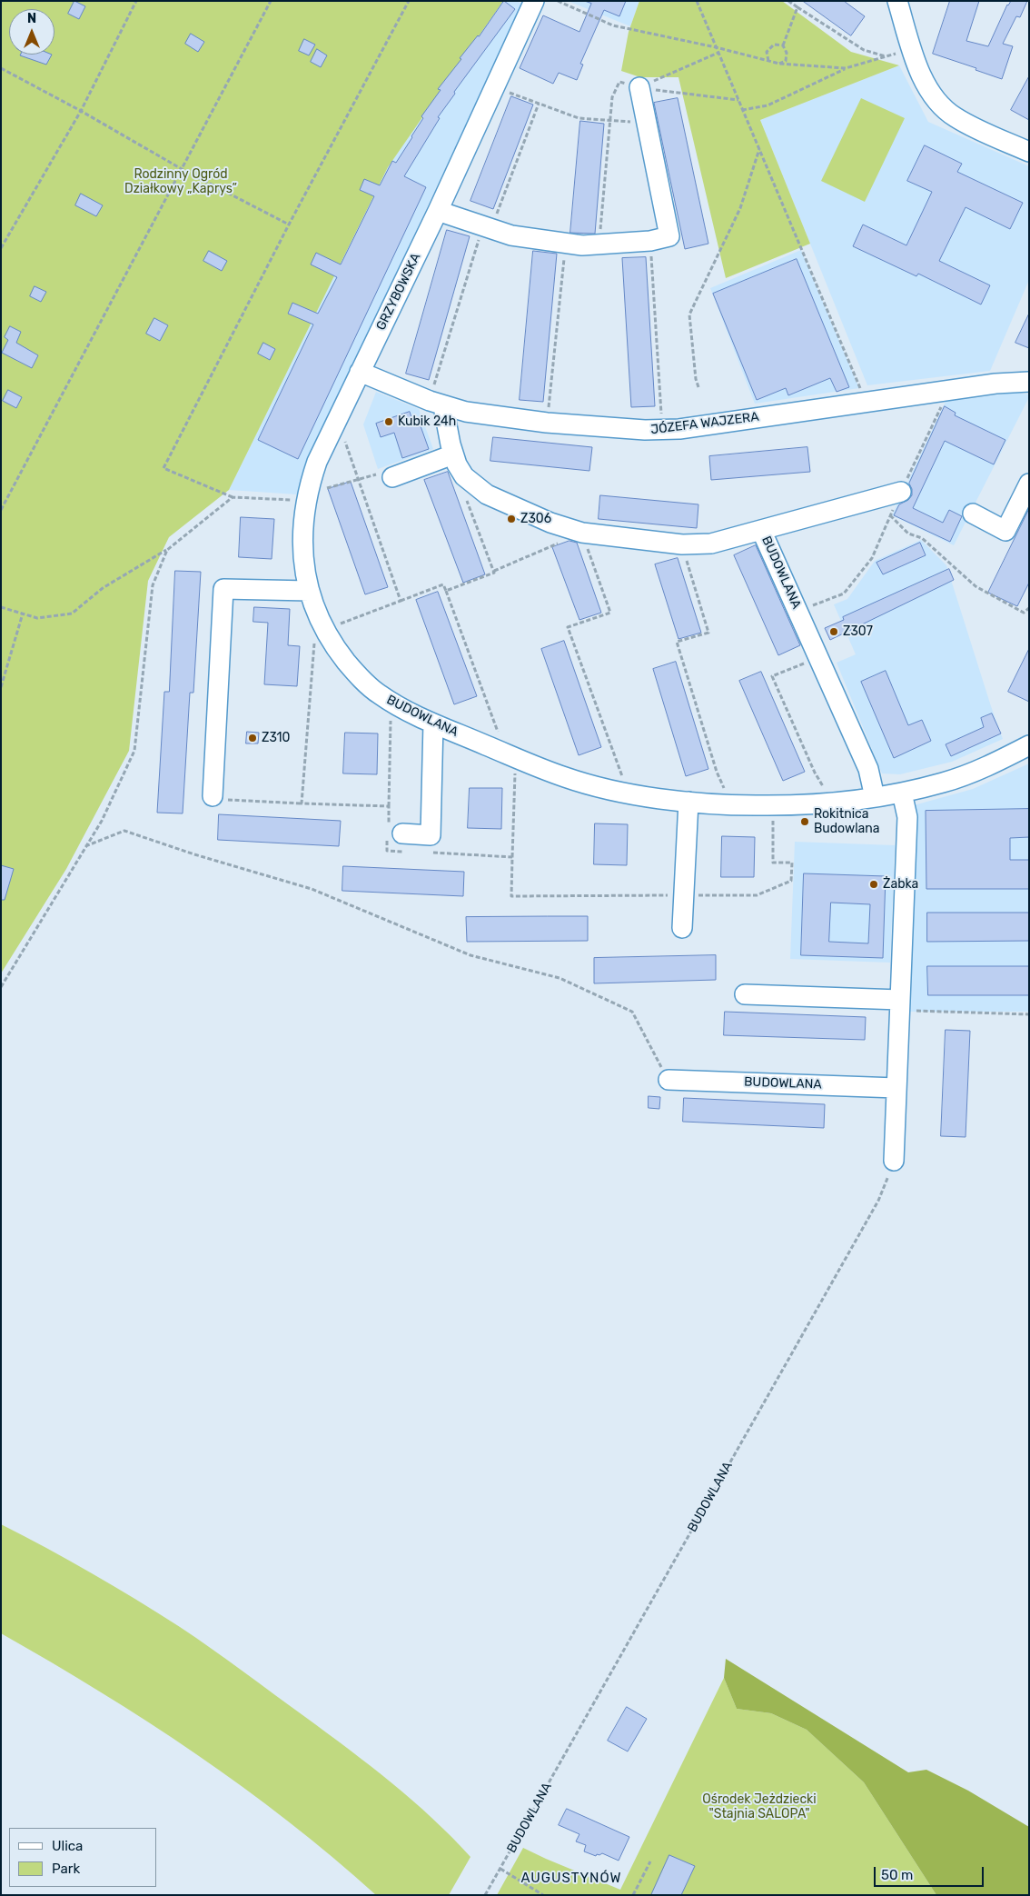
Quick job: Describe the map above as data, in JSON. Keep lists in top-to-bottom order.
{
  "streets": {
    "street": ["GRZYBOWSKA", "JÓZEFA WAJZERA", "BUDOWLANA"]
  },
  "crossings": [
    ["GRZYBOWSKA", "JÓZEFA WAJZERA"],
    ["GRZYBOWSKA", "BUDOWLANA"],
    ["JÓZEFA WAJZERA", "BUDOWLANA"]
  ],
  "districts": ["AUGUSTYNÓW"],
  "parks": ["Rodzinny Ogród Działkowy „Kaprys”", "Ośrodek Jeżdziecki \"Stajnia SALOPA\""],
  "places": [
    "Kubik 24h",
    "Z306",
    "Z307",
    "Z310",
    "Rokitnica Budowlana",
    "Żabka"
  ],
  "legend": ["Ulica", "Park"],
  "scale_bar": "50 m",
  "north": "top"
}
